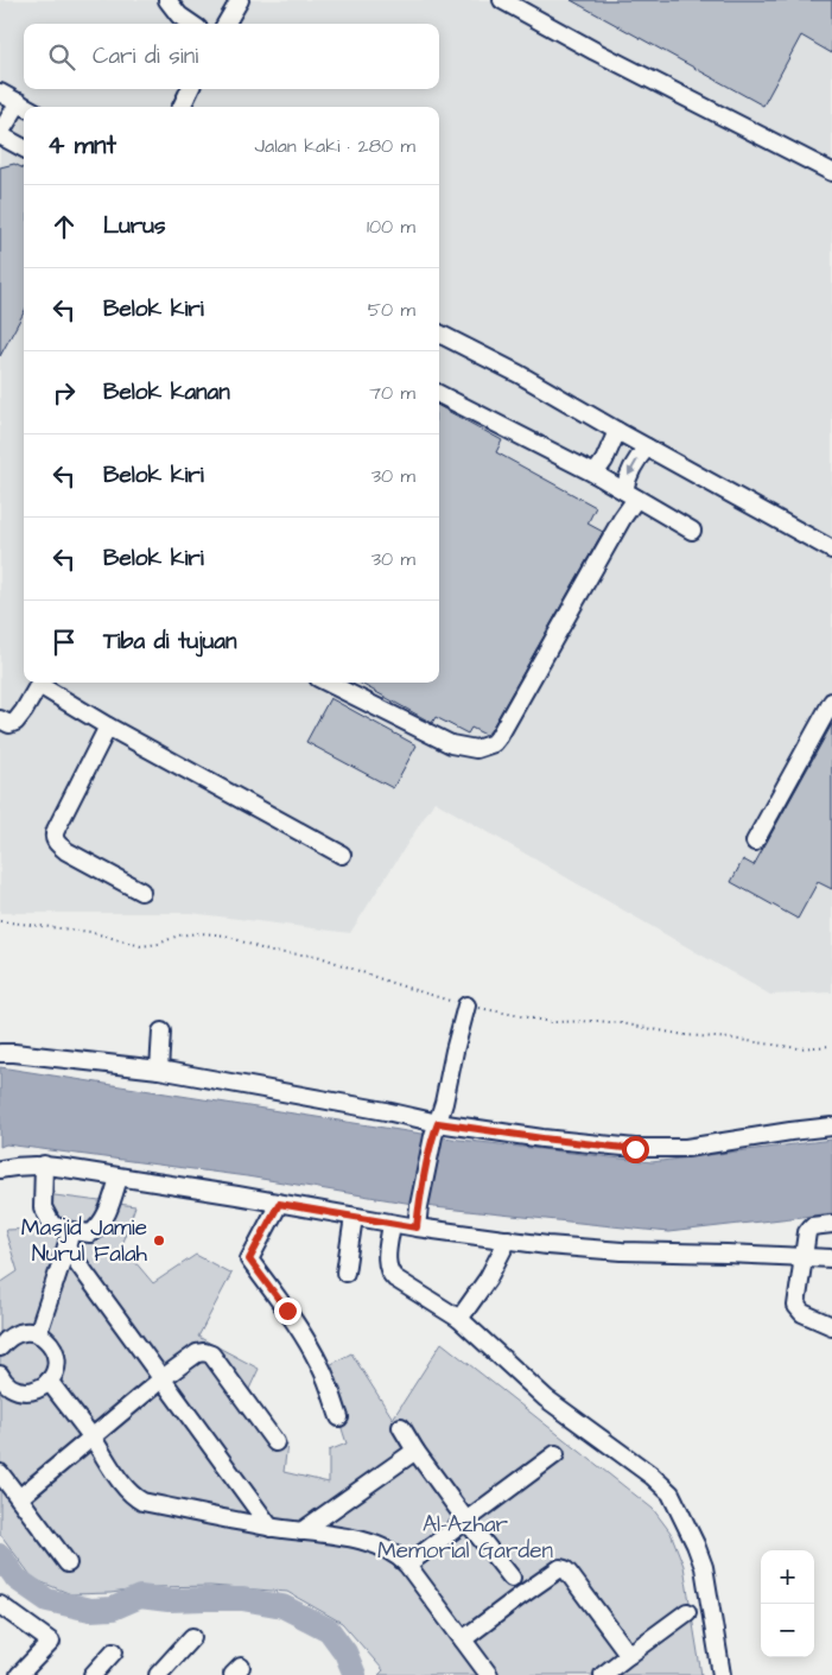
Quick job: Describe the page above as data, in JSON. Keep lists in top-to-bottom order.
{
  "parks": ["Al-Azhar Memorial Garden"],
  "places": ["Masjid Jamie Nurul Falah"],
  "page": {
    "search": "Cari di sini",
    "heading": ["4 mnt", "Jalan kaki · 280 m"],
    "list": [
      ["Lurus", "100 m"],
      ["Belok kiri", "50 m"],
      ["Belok kanan", "70 m"],
      ["Belok kiri", "30 m"],
      ["Belok kiri", "30 m"],
      "Tiba di tujuan"
    ],
    "map_buttons": ["+", "−"]
  }
}
